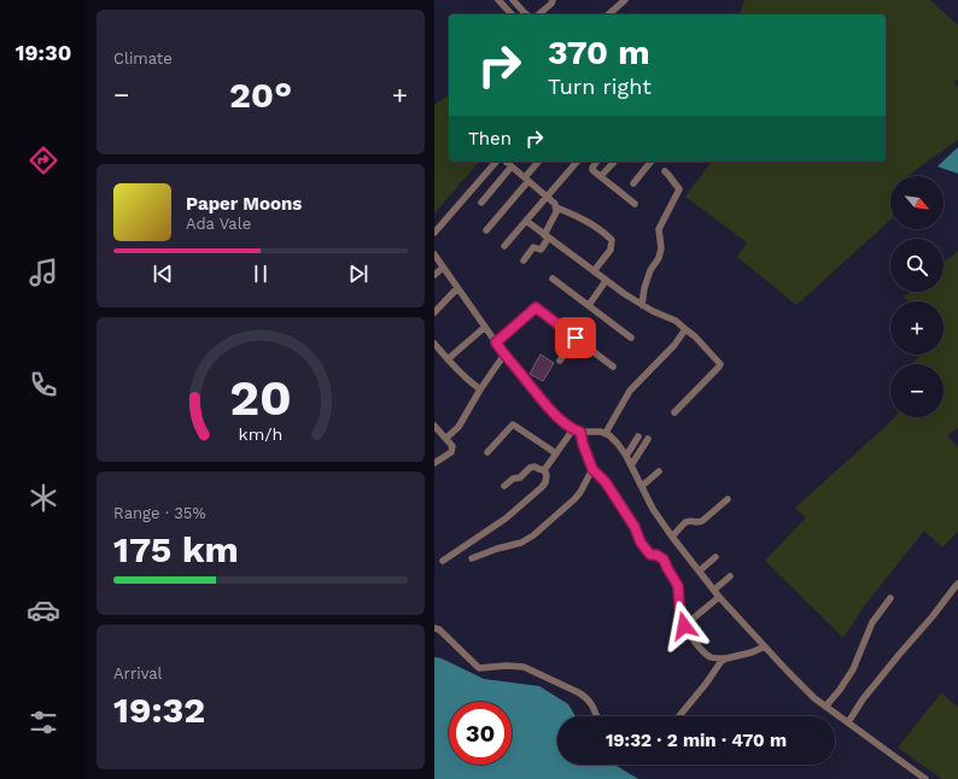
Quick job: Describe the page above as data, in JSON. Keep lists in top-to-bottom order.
{
  "north": "bottom right",
  "page": {
    "tabs": "19:30",
    "tile": [
      "Climate",
      ["Range · 35%", "175 km"],
      ["Arrival", "19:32"]
    ],
    "turn": ["370 m", "Turn right"],
    "heat": ["−", "20°", "+"],
    "then": "Then",
    "map_buttons": ["+", "−"],
    "song": ["Paper Moons", "Ada Vale"],
    "limit": "30",
    "trip": "19:32 · 2 min · 470 m",
    "gauge": ["20", "km/h"]
  }
}
